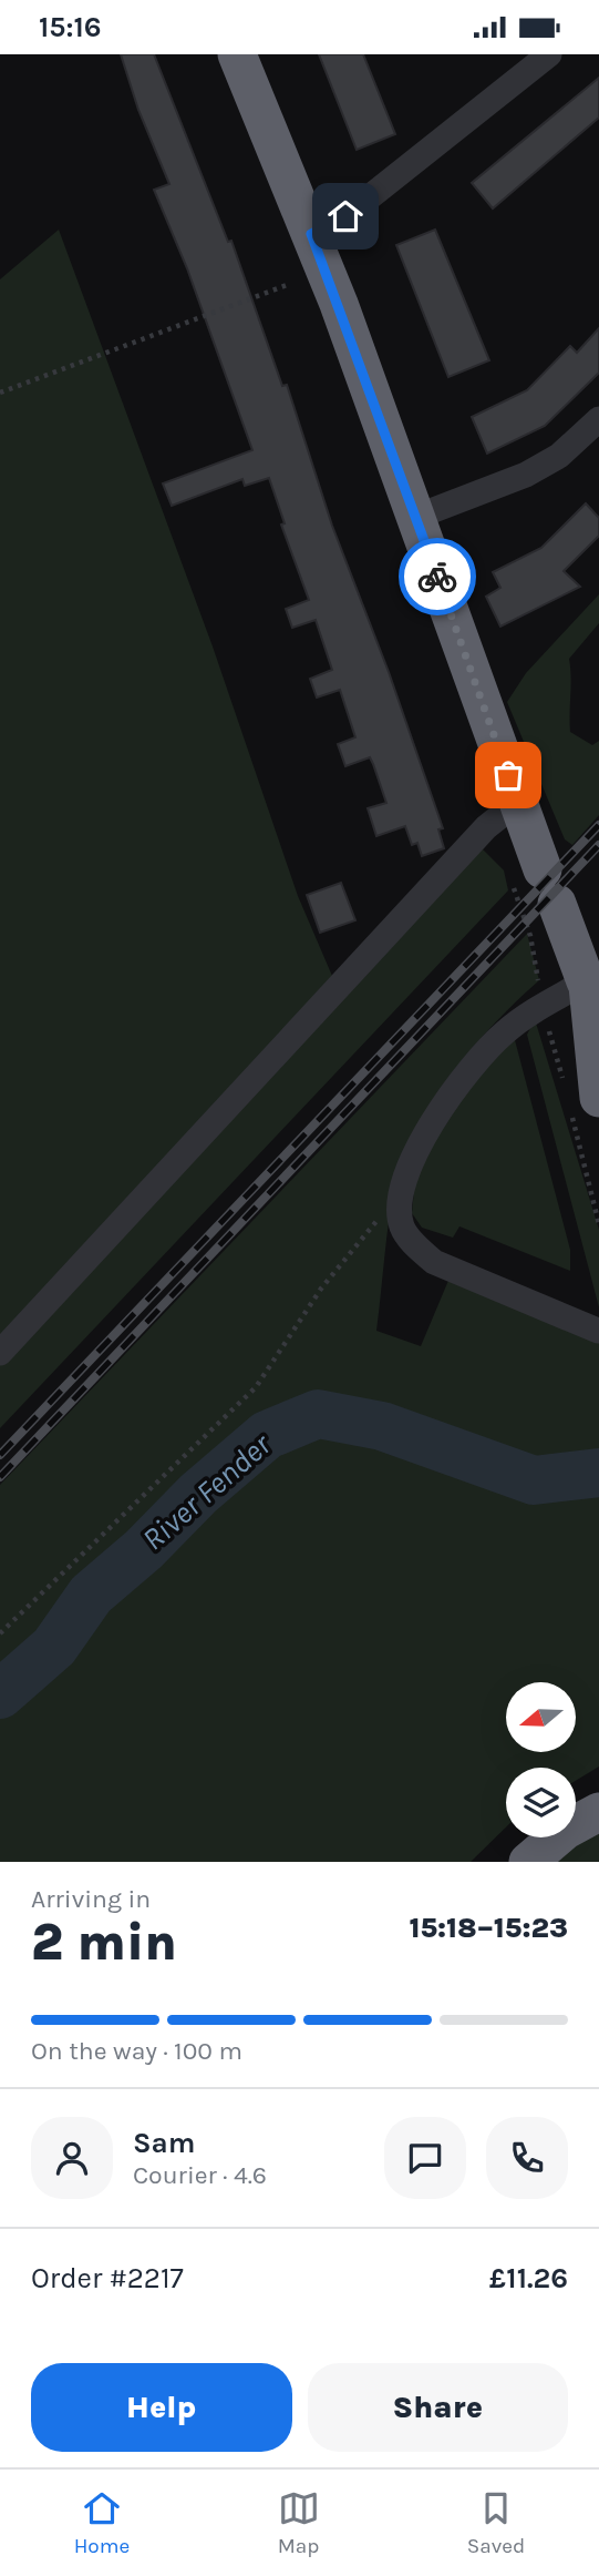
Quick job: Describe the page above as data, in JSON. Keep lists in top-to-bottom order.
{
  "water": ["River Fender"],
  "north": "left",
  "page": {
    "status": "15:16",
    "heading": ["2 min", "Arriving in", "15:18–15:23"],
    "panel": [
      "Sam",
      "Courier · 4.6",
      "Order #2217",
      "£11.26"
    ],
    "bar": "On the way · 100 m",
    "buttons": ["Help", "Share"],
    "tabs": ["Home", "Map", "Saved"]
  }
}
